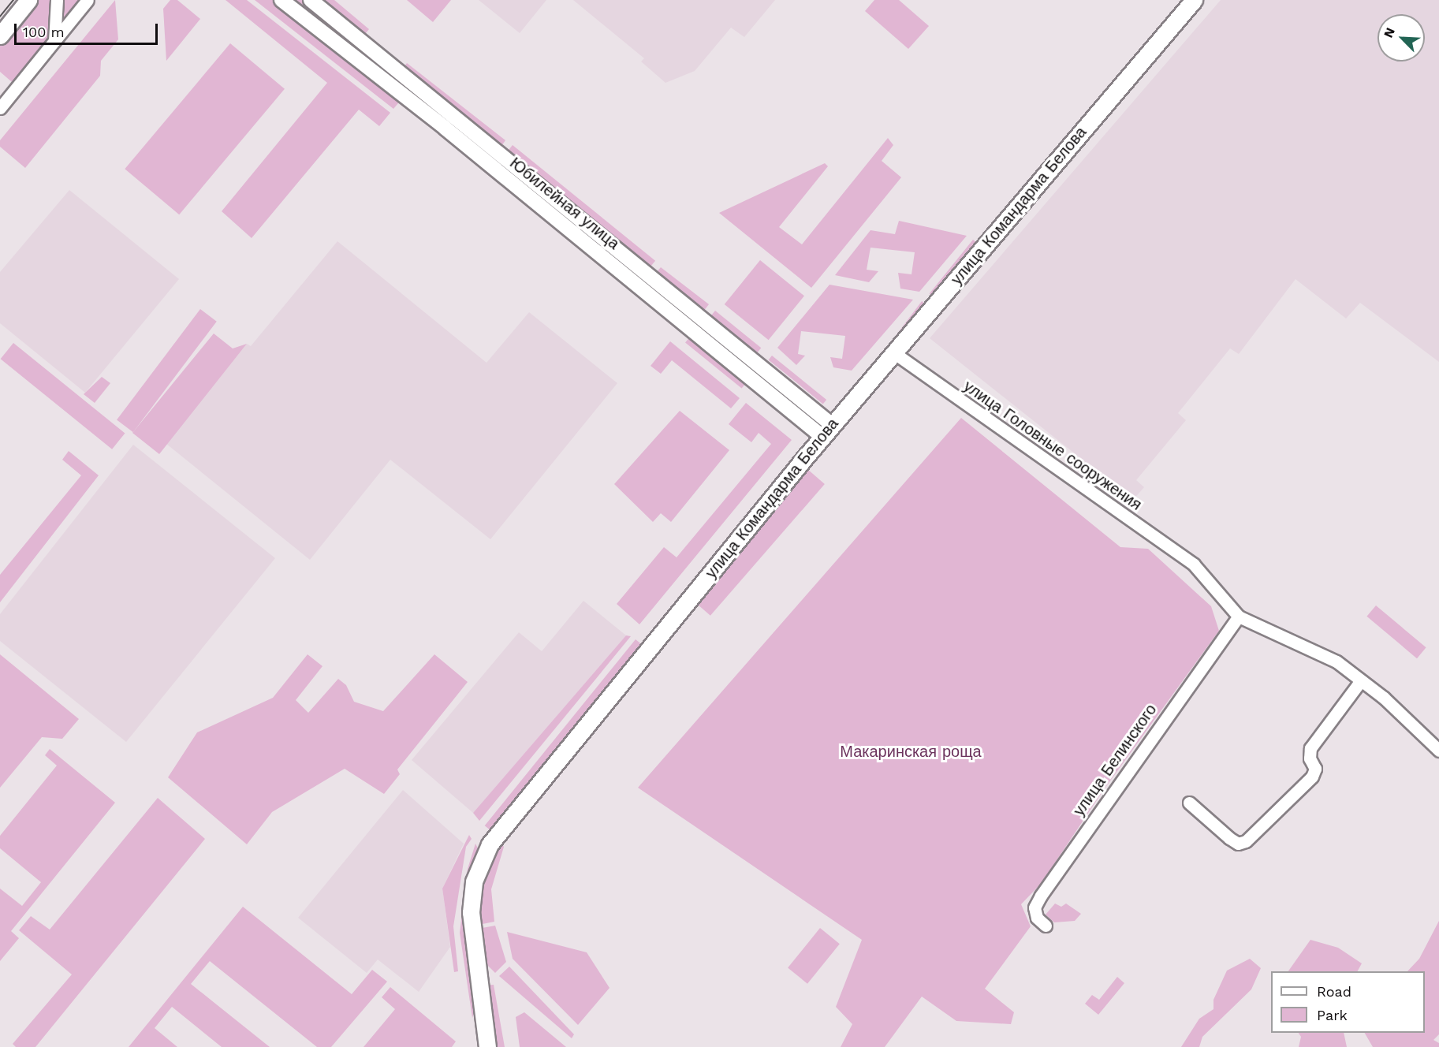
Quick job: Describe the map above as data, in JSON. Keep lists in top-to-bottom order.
{
  "streets": {
    "main road": ["улица Командарма Белова"],
    "street": ["Юбилейная улица", "улица Головные сооружения", "улица Белинского"]
  },
  "crossings": [
    ["Юбилейная улица", "улица Командарма Белова"],
    ["улица Командарма Белова", "улица Головные сооружения"],
    ["улица Головные сооружения", "улица Белинского"]
  ],
  "parks": ["Макаринская роща"],
  "legend": ["Road", "Park"],
  "scale_bar": "100 m",
  "north": "top left"
}
